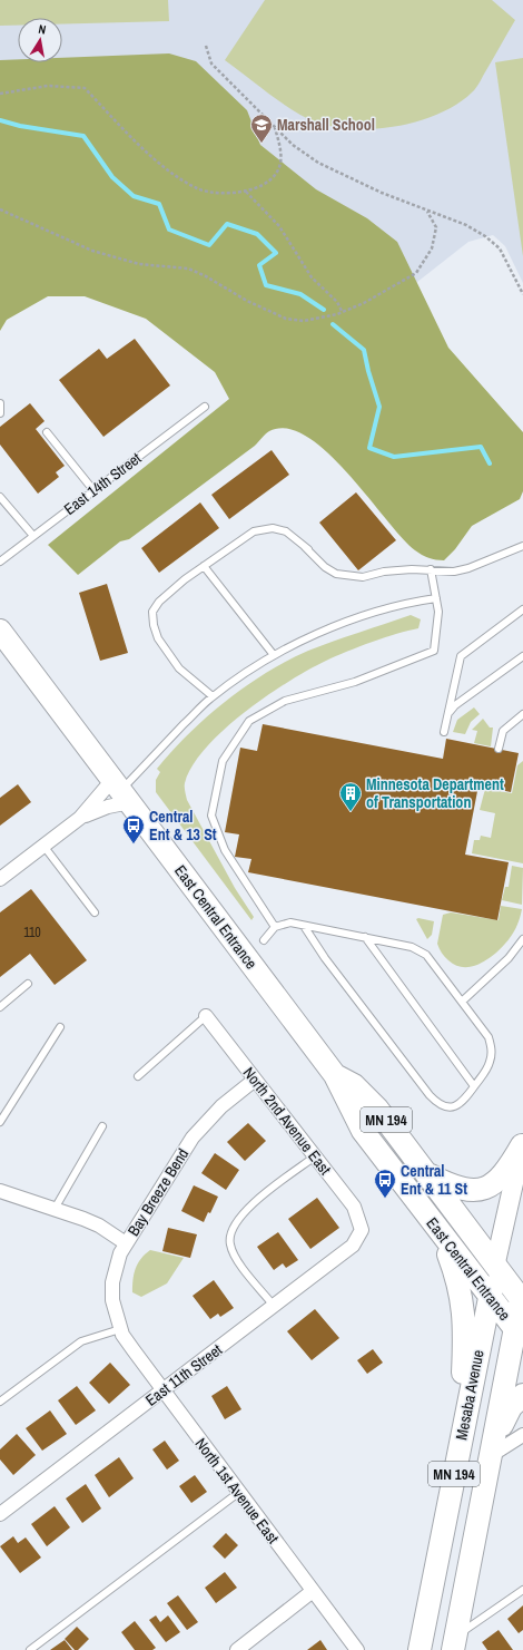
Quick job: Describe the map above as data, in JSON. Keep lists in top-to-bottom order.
{
  "streets": {
    "highway": ["East Central Entrance", "MN 194", "Mesaba Avenue"],
    "street": [
      "North 2nd Avenue East",
      "Bay Breeze Bend",
      "East 11th Street",
      "North 1st Avenue East"
    ],
    "lane": ["East 14th Street"]
  },
  "crossings": [
    ["East Central Entrance", "MN 194"],
    ["East Central Entrance", "Mesaba Avenue"],
    ["MN 194", "Mesaba Avenue"],
    ["North 2nd Avenue East", "Bay Breeze Bend"],
    ["North 2nd Avenue East", "East 11th Street"],
    ["Bay Breeze Bend", "North 1st Avenue East"],
    ["East 11th Street", "North 1st Avenue East"]
  ],
  "places": {
    "school or university": ["Marshall School"],
    "building": ["Minnesota Department of Transportation"],
    "bus stop": ["Central Ent & 13 St", "Central Ent & 11 St"]
  },
  "house_numbers": ["110"],
  "north": "top"
}
